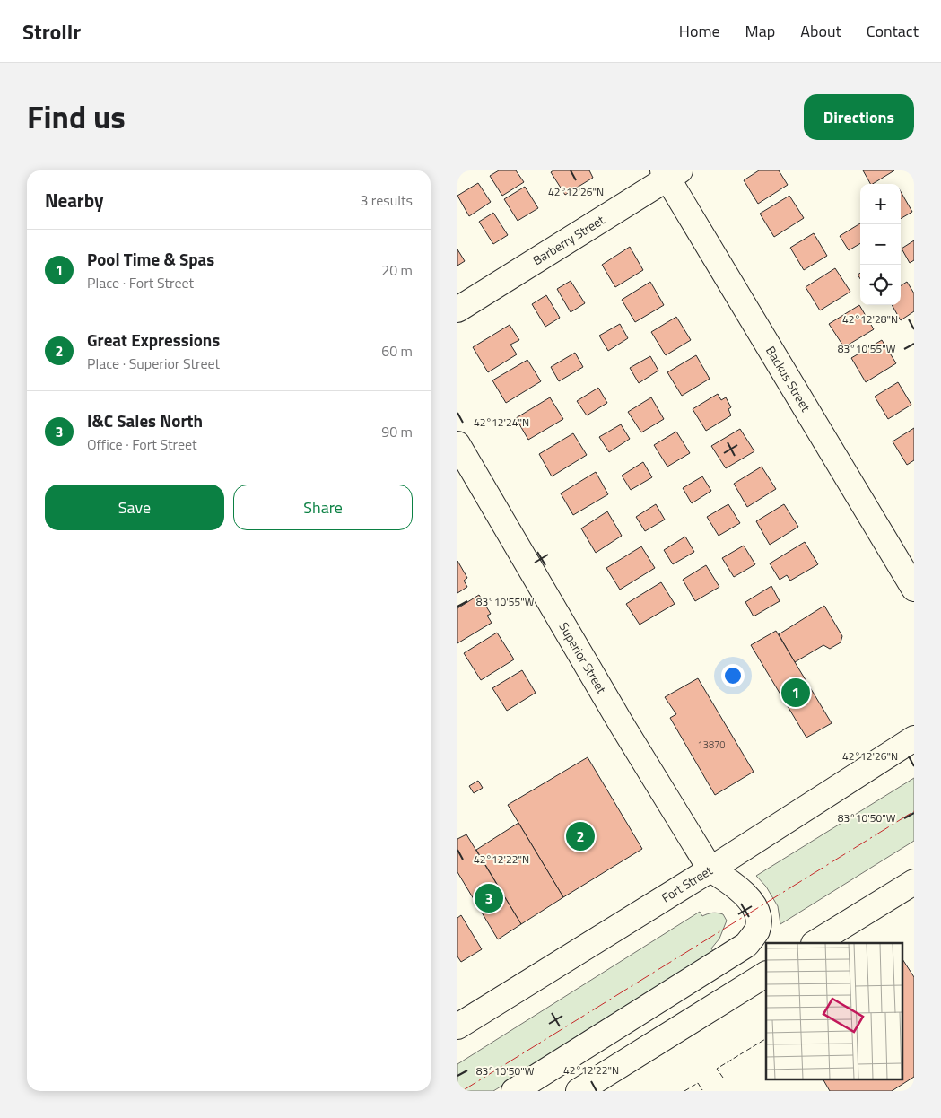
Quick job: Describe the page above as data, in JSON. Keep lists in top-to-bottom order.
{
  "streets": {
    "main road": [
      "Barberry Street",
      "Backus Street",
      "Superior Street",
      "Fort Street"
    ]
  },
  "crossings": [
    ["Barberry Street", "Backus Street"],
    ["Superior Street", "Fort Street"]
  ],
  "house_numbers": ["13870"],
  "page": {
    "header": "Strollr",
    "nav": [
      "Home",
      "Map",
      "About",
      "Contact"
    ],
    "title": "Find us",
    "buttons": [
      "Directions",
      ["Save", "Share"]
    ],
    "heading": ["Nearby", "3 results"],
    "map_buttons": ["+", "−"],
    "list": [
      {
        "mark": "1",
        "name": "Pool Time & Spas",
        "note": "Place · Fort Street",
        "value": "20 m"
      },
      {
        "mark": "2",
        "name": "Great Expressions",
        "note": "Place · Superior Street",
        "value": "60 m"
      },
      {
        "mark": "3",
        "name": "I&C Sales North",
        "note": "Office · Fort Street",
        "value": "90 m"
      }
    ],
    "pins": ["1", "2", "3"]
  },
  "coordinates": [
    "42°12'26\"N",
    "42°12'28\"N",
    "83°10'55\"W",
    "42°12'24\"N",
    "83°10'50\"W",
    "42°12'22\"N"
  ]
}
